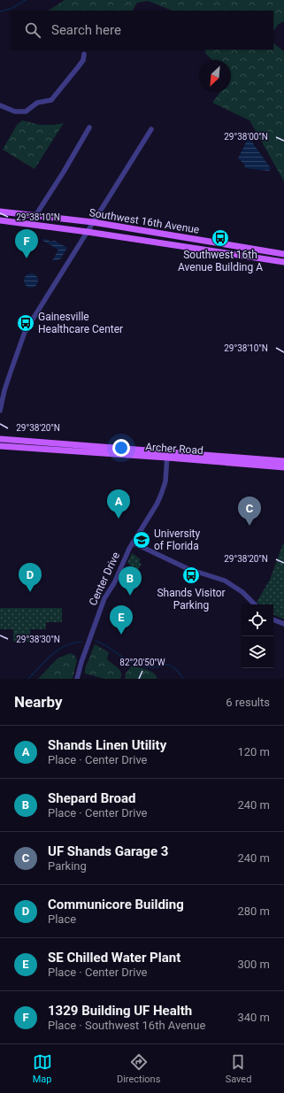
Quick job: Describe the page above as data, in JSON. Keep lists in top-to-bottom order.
{
  "streets": {
    "main road": ["Southwest 16th Avenue", "Archer Road"],
    "street": ["Center Drive"]
  },
  "crossings": [
    ["Archer Road", "Center Drive"]
  ],
  "places": {
    "bus stop": ["Southwest 16th Avenue Building A", "Gainesville Healthcare Center", "Shands Visitor Parking"],
    "school or university": ["University of Florida"]
  },
  "north": "bottom left",
  "page": {
    "search": "Search here",
    "pins": [
      "F",
      "A",
      "C",
      "D",
      "B",
      "E"
    ],
    "heading": ["Nearby", "6 results"],
    "list": [
      {
        "mark": "A",
        "name": "Shands Linen Utility",
        "note": "Place · Center Drive",
        "value": "120 m"
      },
      {
        "mark": "B",
        "name": "Shepard Broad",
        "note": "Place · Center Drive",
        "value": "240 m"
      },
      {
        "mark": "C",
        "name": "UF Shands Garage 3",
        "note": "Parking",
        "value": "240 m"
      },
      {
        "mark": "D",
        "name": "Communicore Building",
        "note": "Place",
        "value": "280 m"
      },
      {
        "mark": "E",
        "name": "SE Chilled Water Plant",
        "note": "Place · Center Drive",
        "value": "300 m"
      },
      {
        "mark": "F",
        "name": "1329 Building UF Health",
        "note": "Place · Southwest 16th Avenue",
        "value": "340 m"
      }
    ],
    "nav": ["Map", "Directions", "Saved"]
  },
  "coordinates": [
    "29°38'00\"N",
    "29°38'10\"N",
    "29°38'20\"N",
    "29°38'30\"N",
    "82°20'50\"W"
  ]
}
